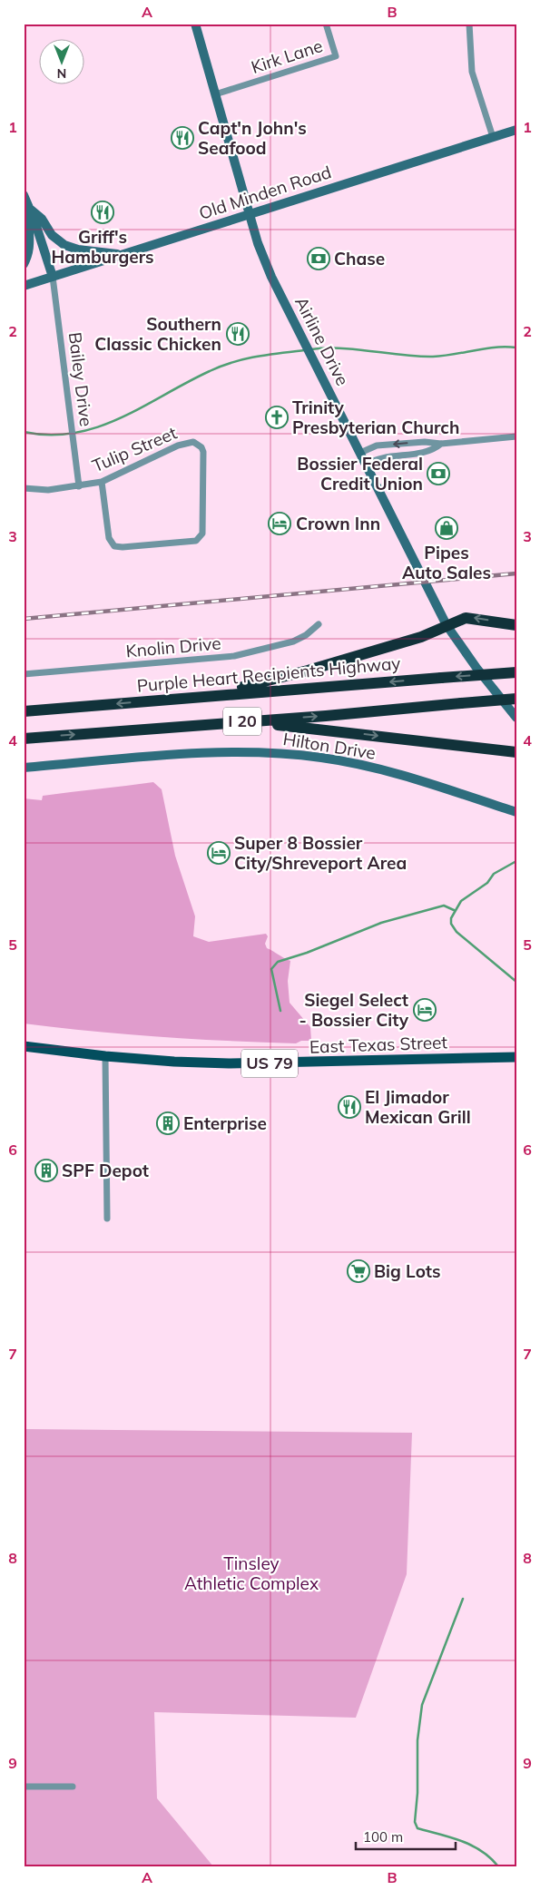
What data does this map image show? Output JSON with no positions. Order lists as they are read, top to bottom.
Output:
{
  "streets": {
    "highway": ["Purple Heart Recipients Highway", "I 20"],
    "main road": [
      "Old Minden Road",
      "Airline Drive",
      "Hilton Drive",
      "East Texas Street",
      "US 79"
    ],
    "street": [
      "Kirk Lane",
      "Bailey Drive",
      "Tulip Street",
      "Knolin Drive"
    ]
  },
  "crossings": [
    ["Kirk Lane", "Airline Drive"],
    ["Old Minden Road", "Airline Drive"],
    ["Old Minden Road", "Bailey Drive"],
    ["Bailey Drive", "Tulip Street"]
  ],
  "parks": ["Tinsley Athletic Complex"],
  "places": {
    "restaurant": [
      "Capt'n John's Seafood",
      "Griff's Hamburgers",
      "Southern Classic Chicken",
      "El Jimador Mexican Grill"
    ],
    "bank": ["Chase", "Bossier Federal Credit Union"],
    "church": ["Trinity Presbyterian Church"],
    "hotel": ["Crown Inn", "Super 8 Bossier City/Shreveport Area", "Siegel Select - Bossier City"],
    "shop": ["Pipes Auto Sales"],
    "building": ["Enterprise", "SPF Depot"],
    "supermarket": ["Big Lots"]
  },
  "scale_bar": "100 m",
  "north": "bottom",
  "grid": {
    "columns": ["A", "B"],
    "rows": [
      "1",
      "2",
      "3",
      "4",
      "5",
      "6",
      "7",
      "8",
      "9"
    ]
  }
}
